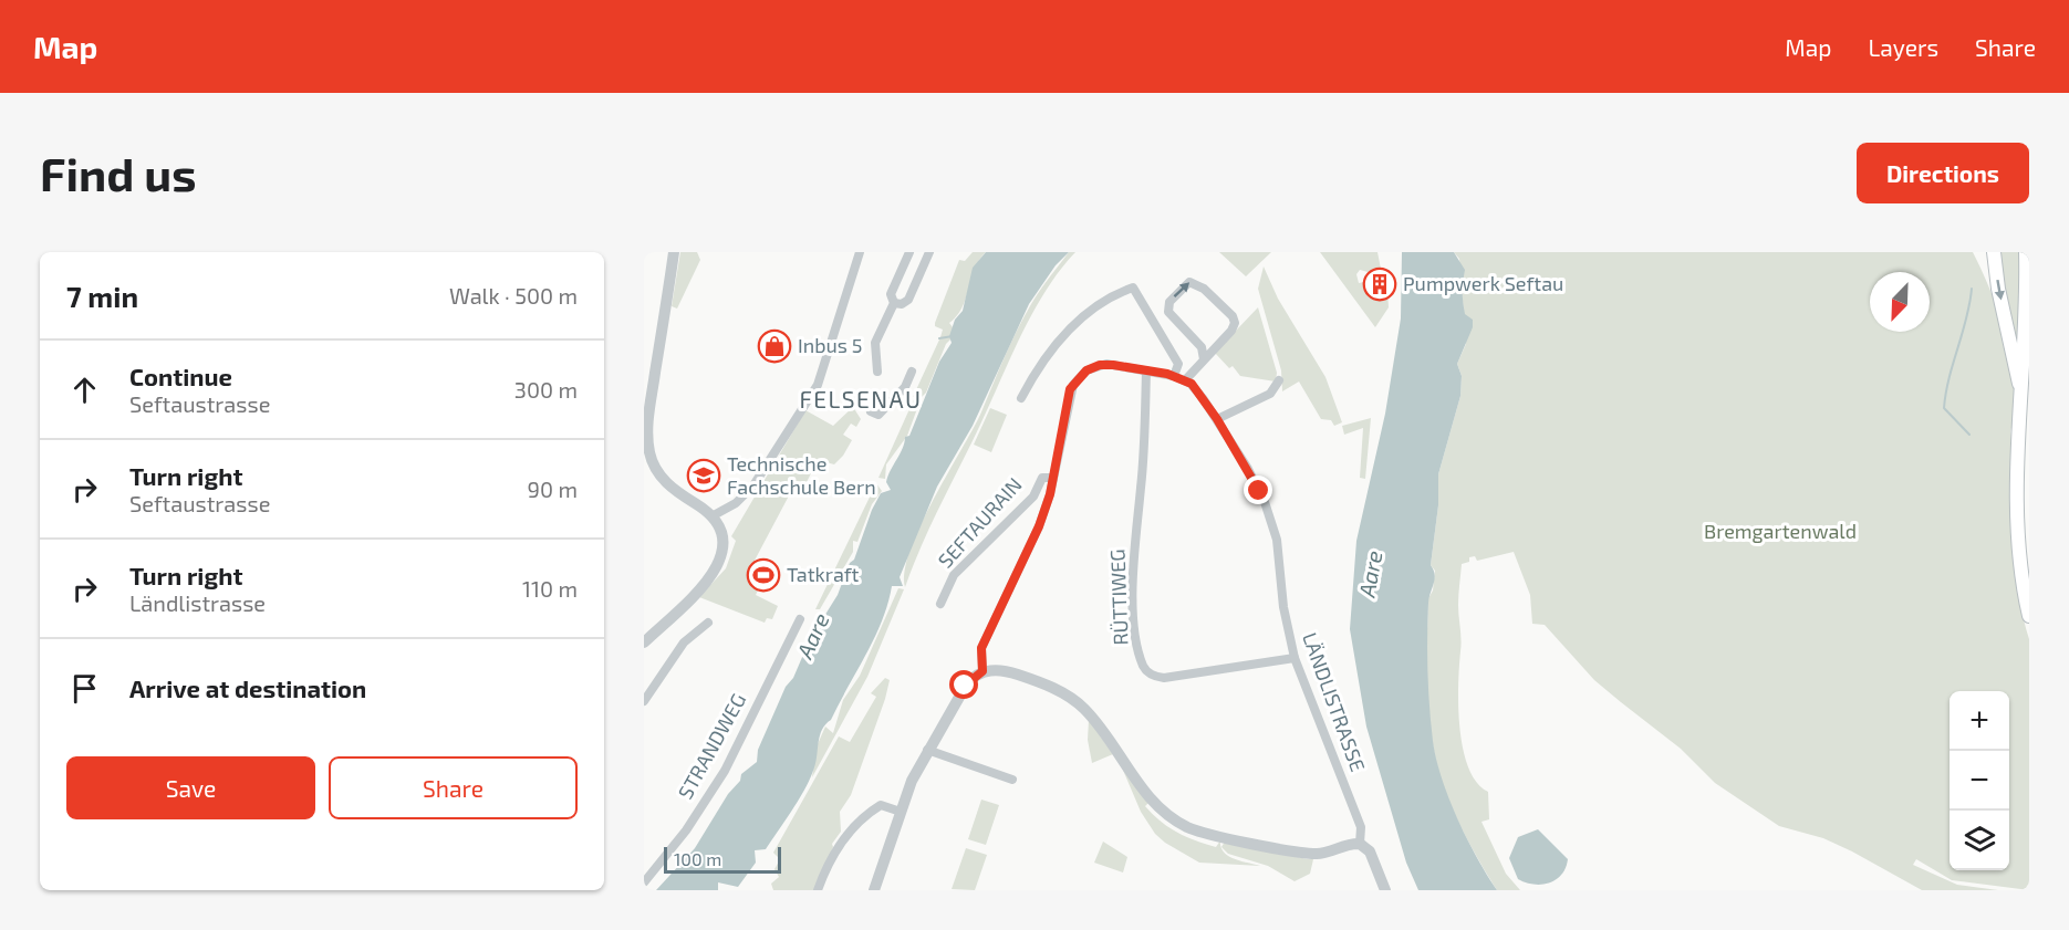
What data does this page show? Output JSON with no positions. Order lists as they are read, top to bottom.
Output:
{
  "streets": {
    "street": [
      "SEFTAURAIN",
      "RÜTTIWEG",
      "LÄNDLISTRASSE",
      "STRANDWEG"
    ]
  },
  "crossings": [
    ["SEFTAURAIN", "LÄNDLISTRASSE"],
    ["RÜTTIWEG", "LÄNDLISTRASSE"]
  ],
  "districts": ["FELSENAU"],
  "water": ["Aare"],
  "parks": ["Bremgartenwald"],
  "places": {
    "building": ["Pumpwerk Seftau"],
    "shop": ["Inbus 5"],
    "school or university": ["Technische Fachschule Bern"],
    "sports": ["Tatkraft"]
  },
  "scale_bar": "100 m",
  "north": "bottom left",
  "page": {
    "header": "Map",
    "nav": ["Map", "Layers", "Share"],
    "buttons": [
      "Directions",
      ["Save", "Share"]
    ],
    "title": "Find us",
    "heading": ["7 min", "Walk · 500 m"],
    "list": [
      ["Continue", "Seftaustrasse", "300 m"],
      ["Turn right", "Seftaustrasse", "90 m"],
      ["Turn right", "Ländlistrasse", "110 m"],
      "Arrive at destination"
    ],
    "map_buttons": ["+", "−"],
    "scale": "100 m"
  }
}
